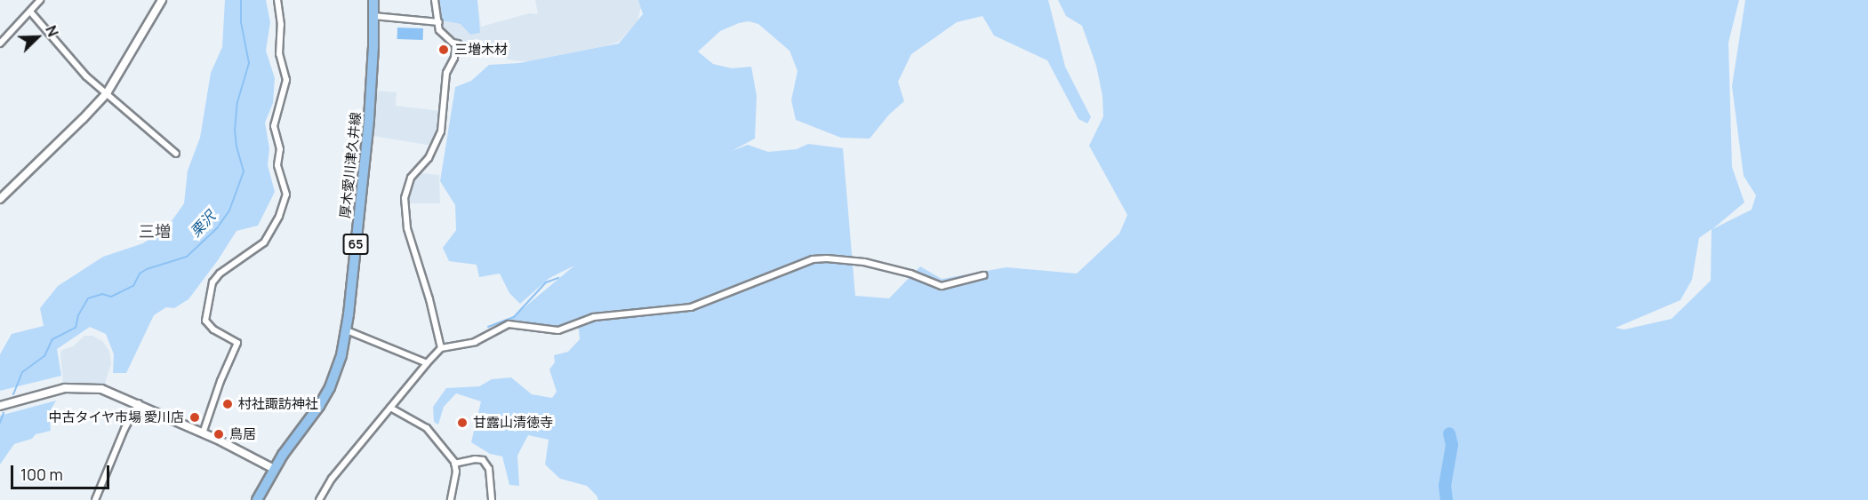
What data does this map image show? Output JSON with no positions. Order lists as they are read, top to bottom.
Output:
{
  "streets": {
    "main road": ["厚木愛川津久井線", "65"]
  },
  "districts": ["三増"],
  "water": ["栗沢"],
  "places": [
    "三増木材",
    "村社諏訪神社",
    "中古タイヤ市場 愛川店",
    "甘露山清徳寺",
    "鳥居"
  ],
  "scale_bar": "100 m",
  "north": "top right"
}
